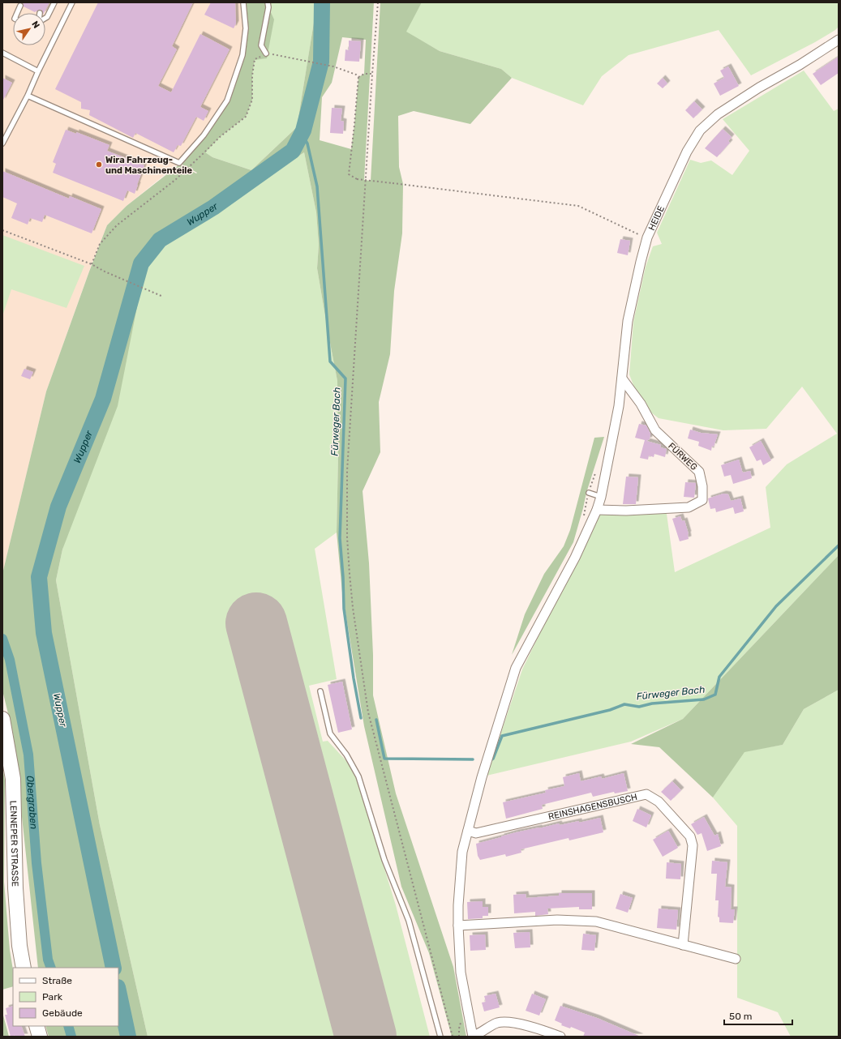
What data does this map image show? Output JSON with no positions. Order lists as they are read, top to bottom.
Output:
{
  "streets": {
    "main road": ["LENNEPER STRASSE"],
    "street": ["HEIDE", "FÜRWEG", "REINSHAGENSBUSCH"]
  },
  "water": ["Wupper", "Fürweger Bach", "Obergraben"],
  "places": ["Wira Fahrzeug- und Maschinenteile"],
  "legend": ["Straße", "Park", "Gebäude"],
  "scale_bar": "50 m",
  "north": "top right"
}
